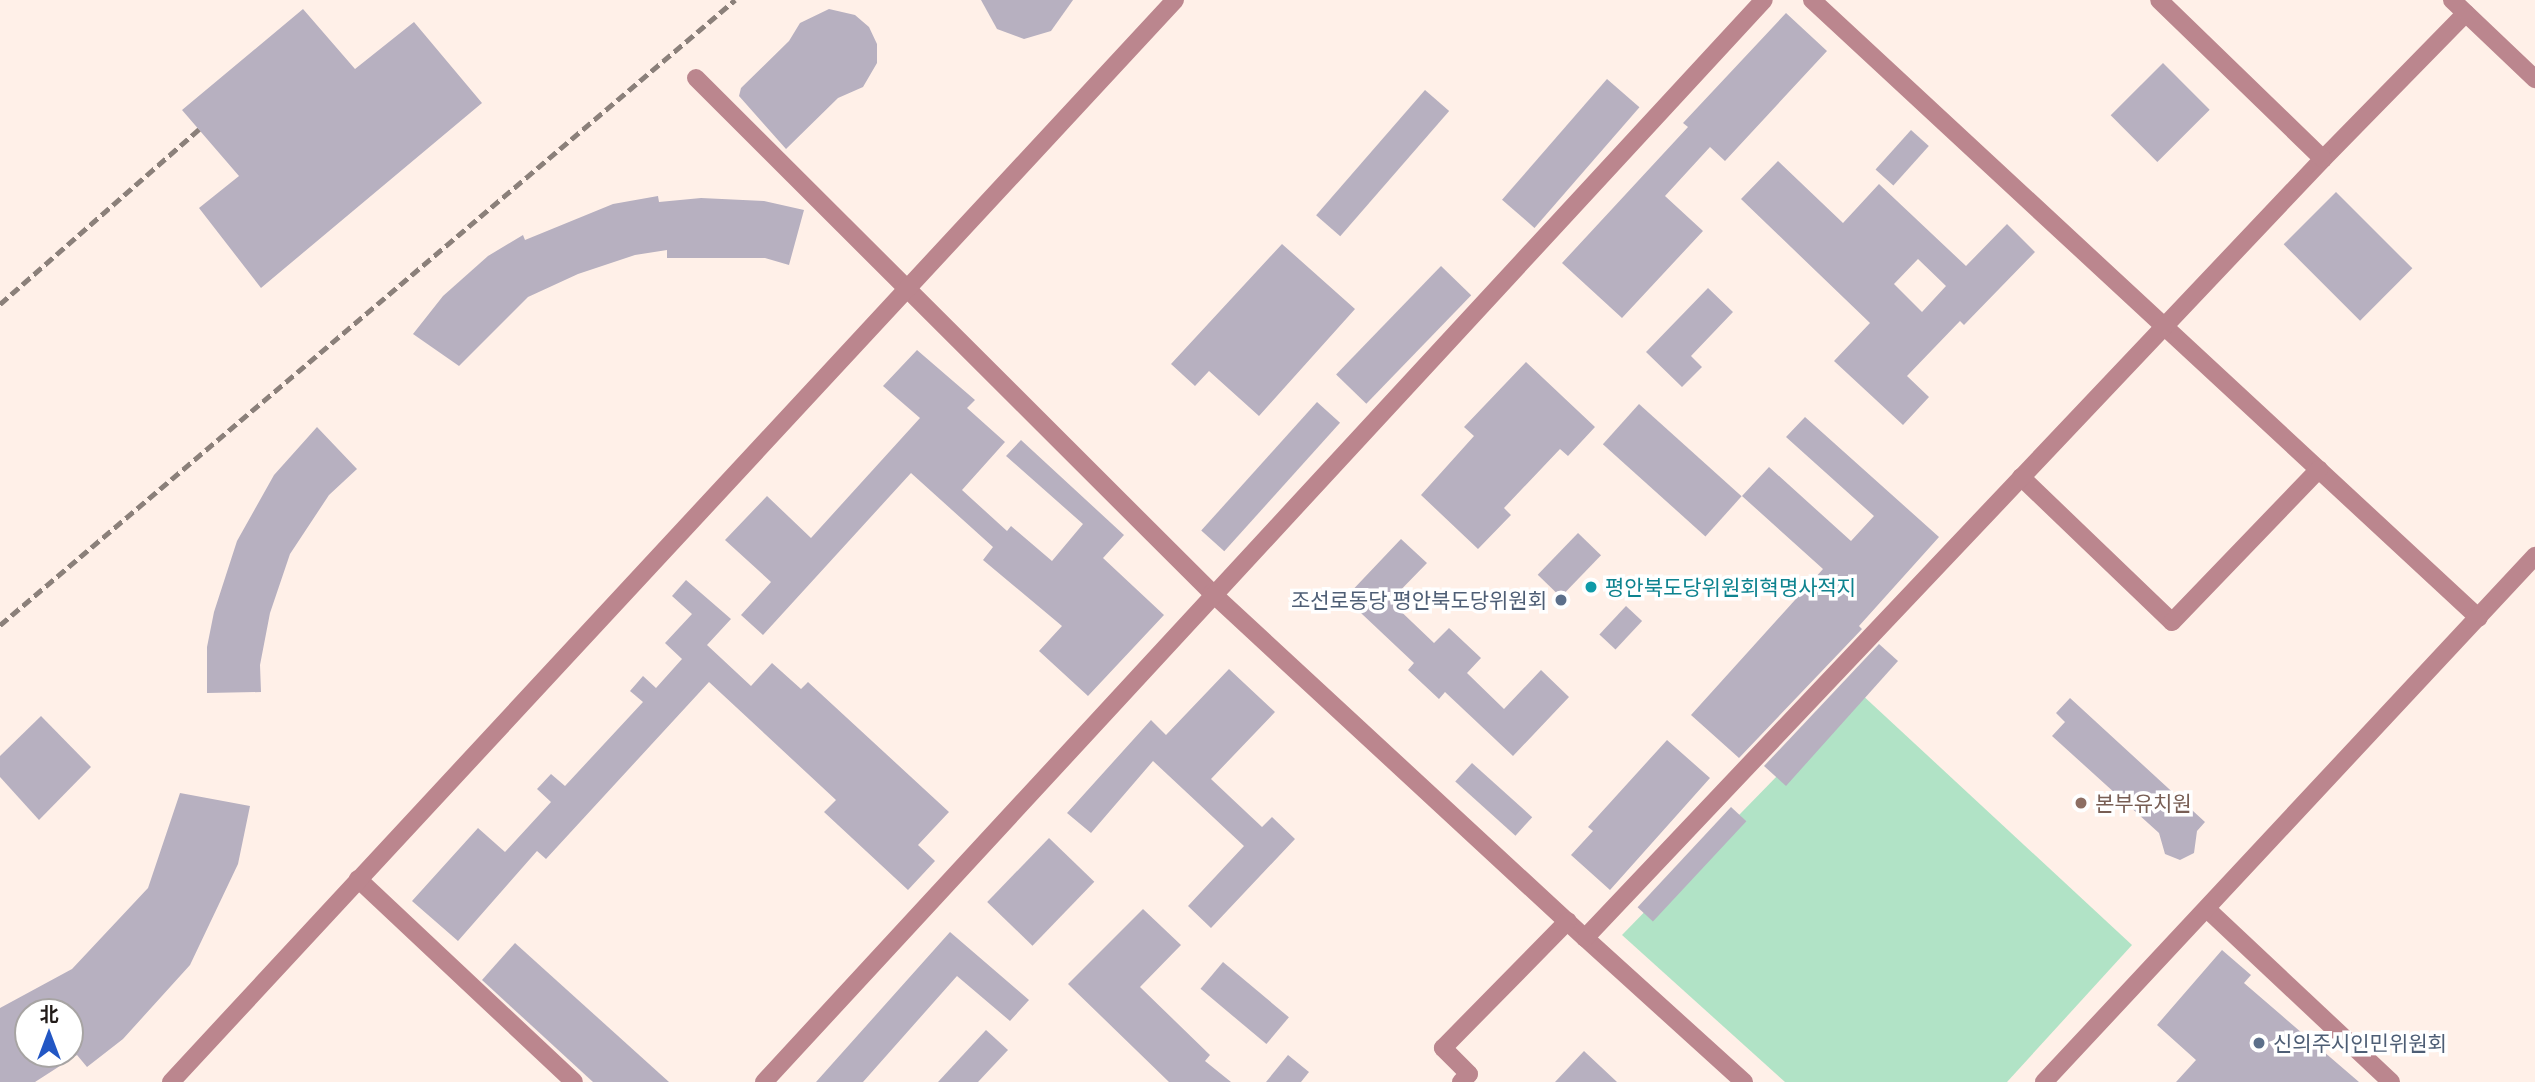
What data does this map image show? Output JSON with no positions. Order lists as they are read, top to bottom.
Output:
{
  "places": [
    "평안북도당위원회혁명사적지",
    "조선로동당 평안북도당위원회",
    "본부유치원",
    "신의주시인민위원회"
  ],
  "north": "top"
}
